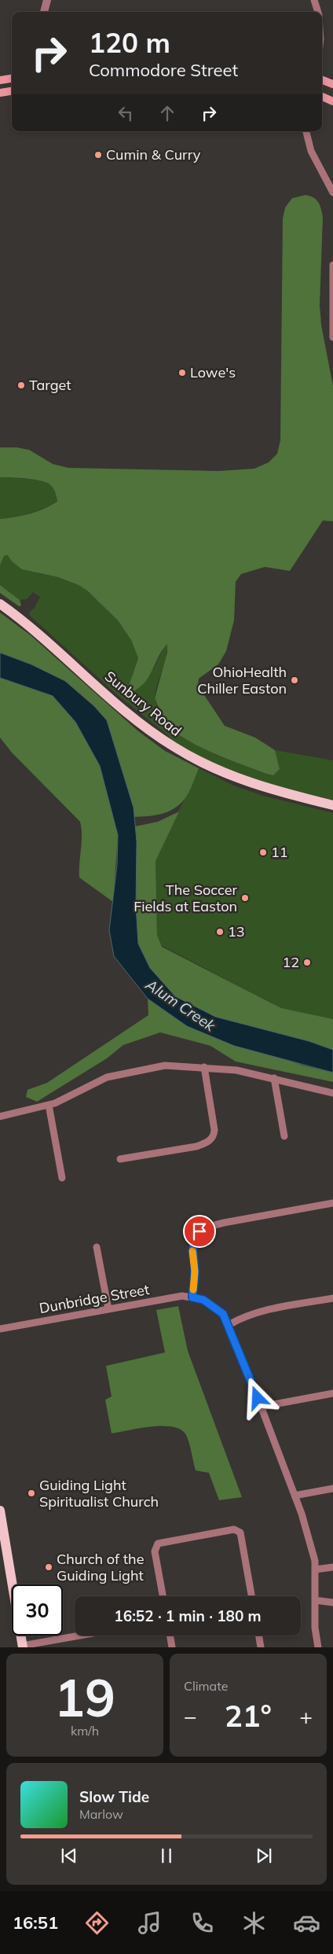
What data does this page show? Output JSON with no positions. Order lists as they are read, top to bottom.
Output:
{
  "streets": {
    "main road": ["Sunbury Road"],
    "street": ["Dunbridge Street"]
  },
  "water": ["Alum Creek"],
  "places": [
    "Cumin & Curry",
    "Lowe's",
    "Target",
    "OhioHealth Chiller Easton",
    "11",
    "The Soccer Fields at Easton",
    "13",
    "12",
    "Guiding Light Spiritualist Church",
    "Church of the Guiding Light"
  ],
  "page": {
    "turn": ["120 m", "Commodore Street"],
    "limit": "30",
    "trip": "16:52 · 1 min · 180 m",
    "tile": [
      ["19", "km/h"],
      "Climate"
    ],
    "heat": ["−", "21°", "+"],
    "song": ["Slow Tide", "Marlow"],
    "tabs": "16:51"
  }
}
